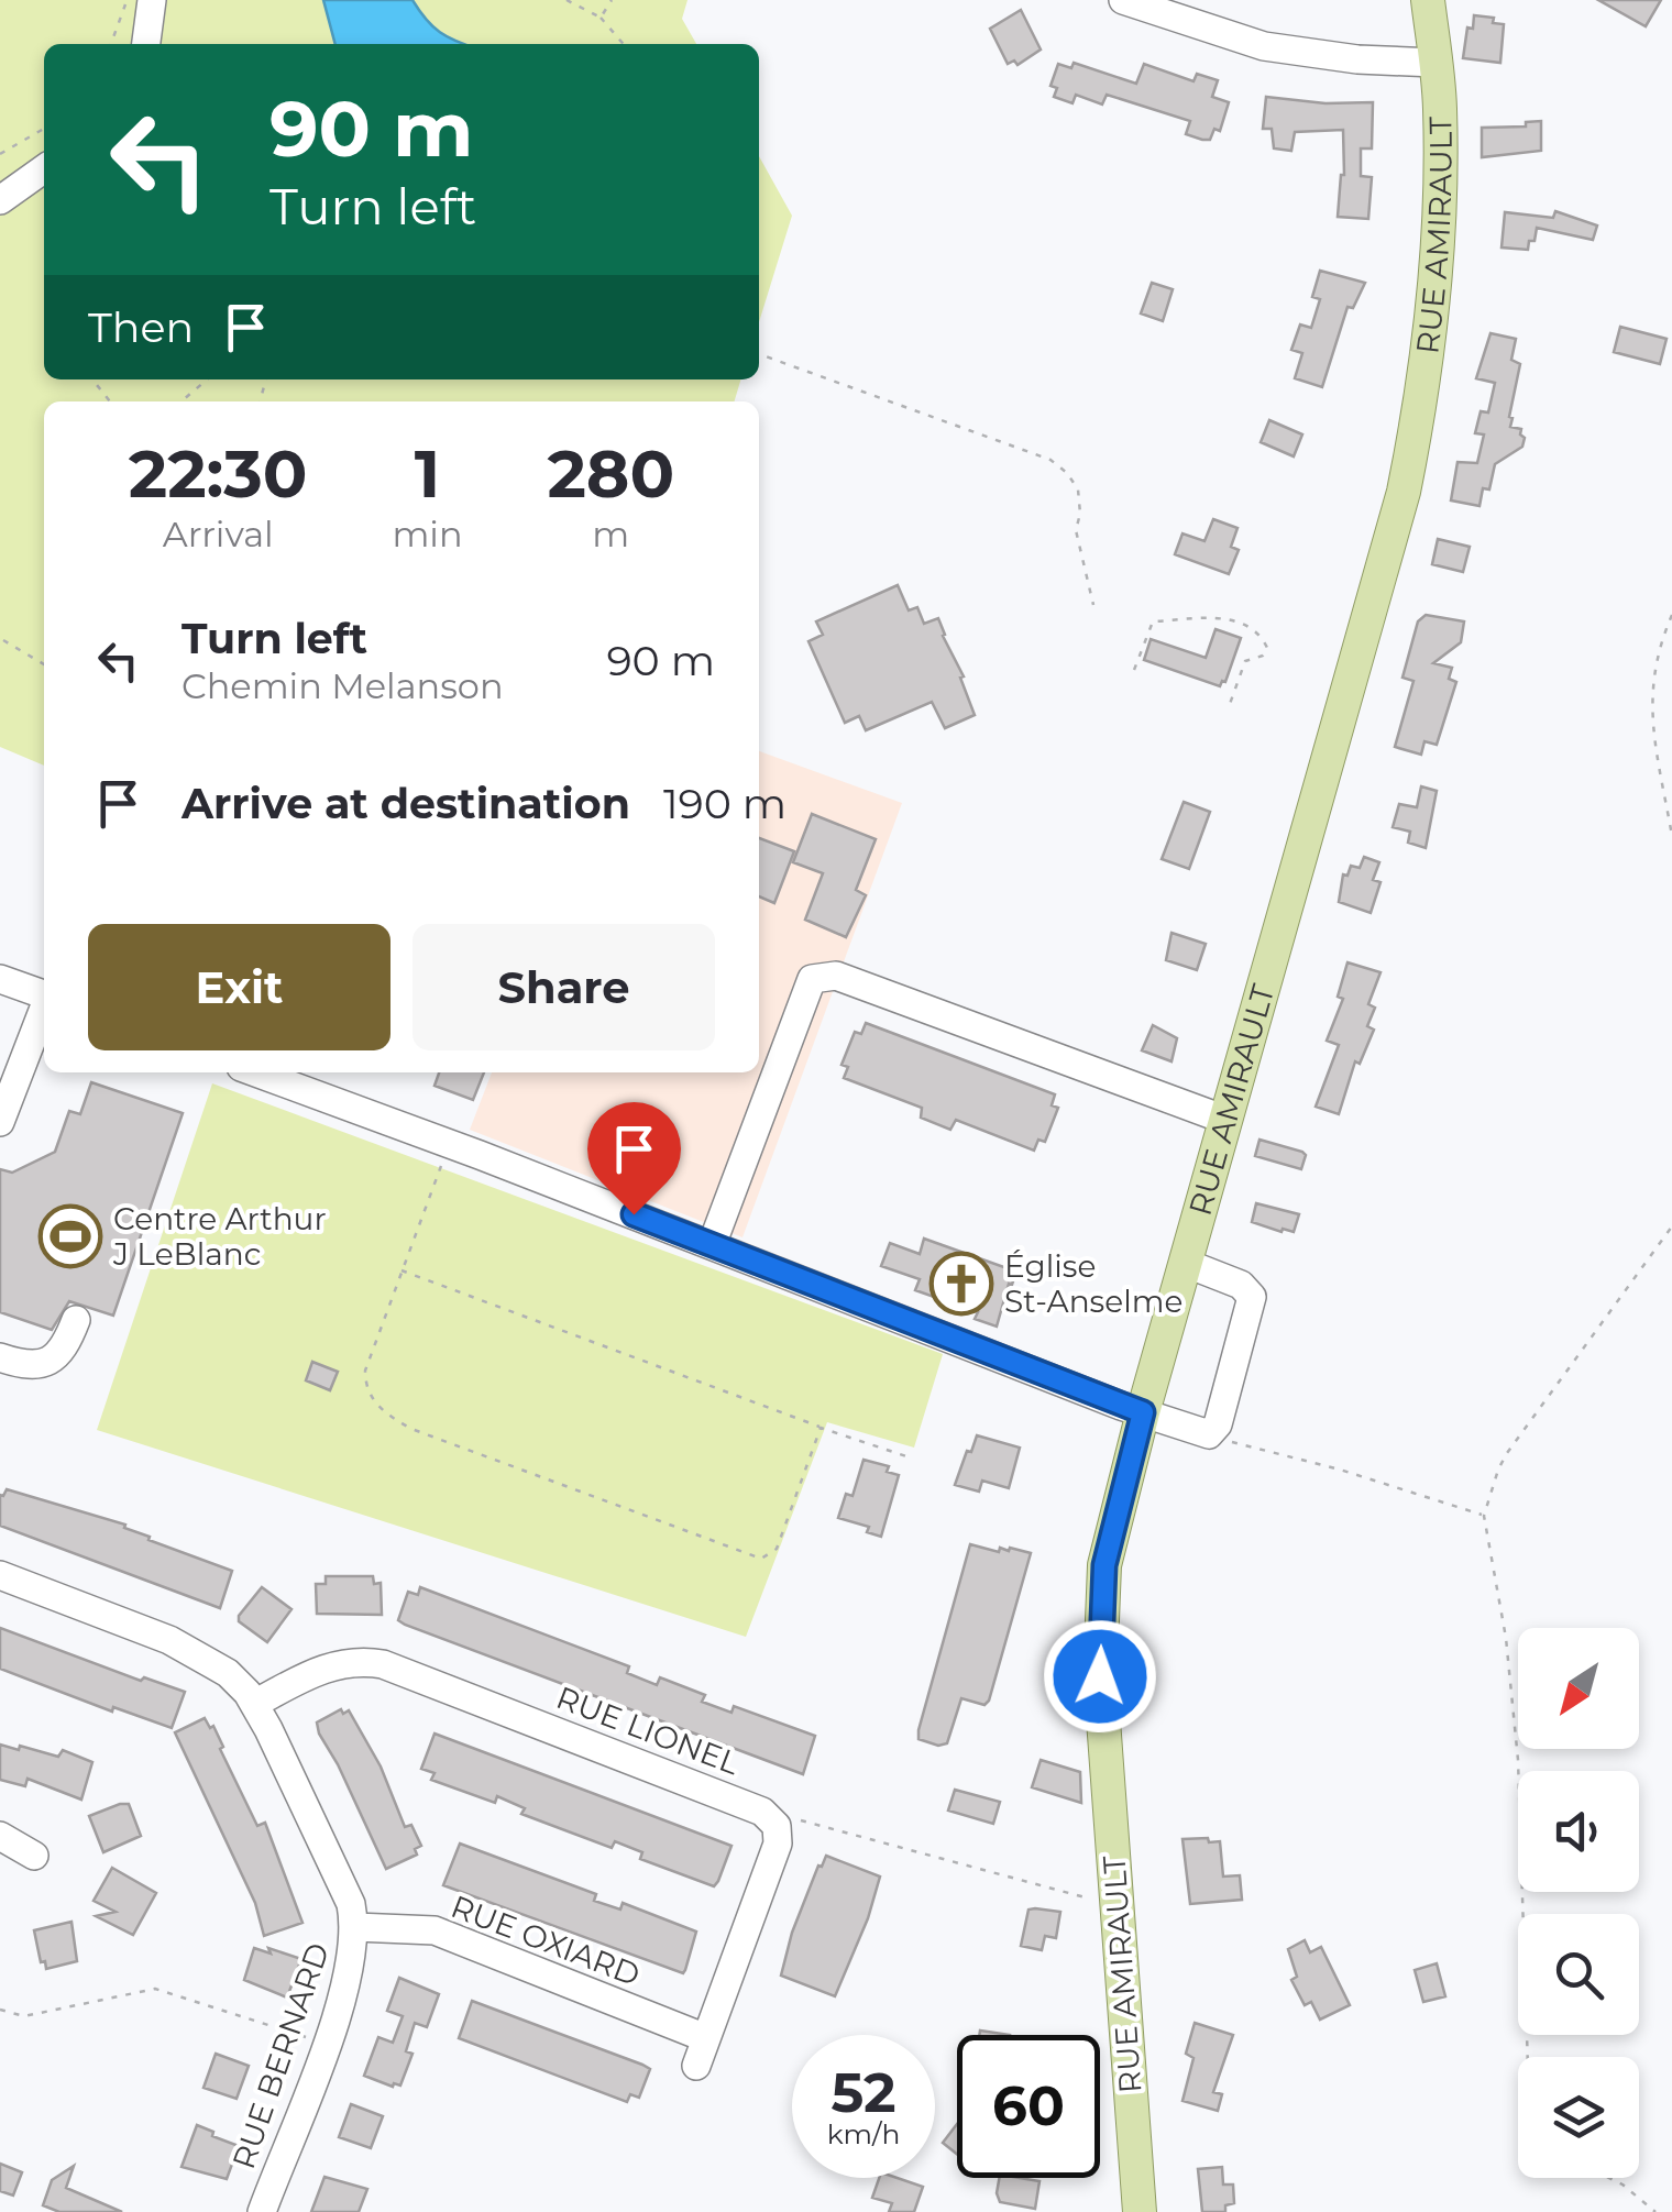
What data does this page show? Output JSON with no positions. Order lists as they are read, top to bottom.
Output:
{
  "streets": {
    "main road": ["RUE AMIRAULT"],
    "street": ["RUE LIONEL", "RUE OXIARD", "RUE BERNARD"]
  },
  "crossings": [
    ["RUE LIONEL", "RUE OXIARD"],
    ["RUE LIONEL", "RUE BERNARD"],
    ["RUE OXIARD", "RUE BERNARD"]
  ],
  "places": {
    "sports": ["Centre Arthur J LeBlanc"],
    "church": ["Église St-Anselme"]
  },
  "north": "bottom left",
  "page": {
    "turn": ["90 m", "Turn left"],
    "then": "Then",
    "eta": [
      "22:30",
      "Arrival",
      "1",
      "min",
      "280",
      "m"
    ],
    "list": [
      {
        "name": "Turn left",
        "note": "Chemin Melanson",
        "value": "90 m"
      },
      {
        "name": "Arrive at destination",
        "value": "190 m"
      }
    ],
    "buttons": ["Exit", "Share"],
    "speed": "52 km/h",
    "limit": "60"
  }
}
